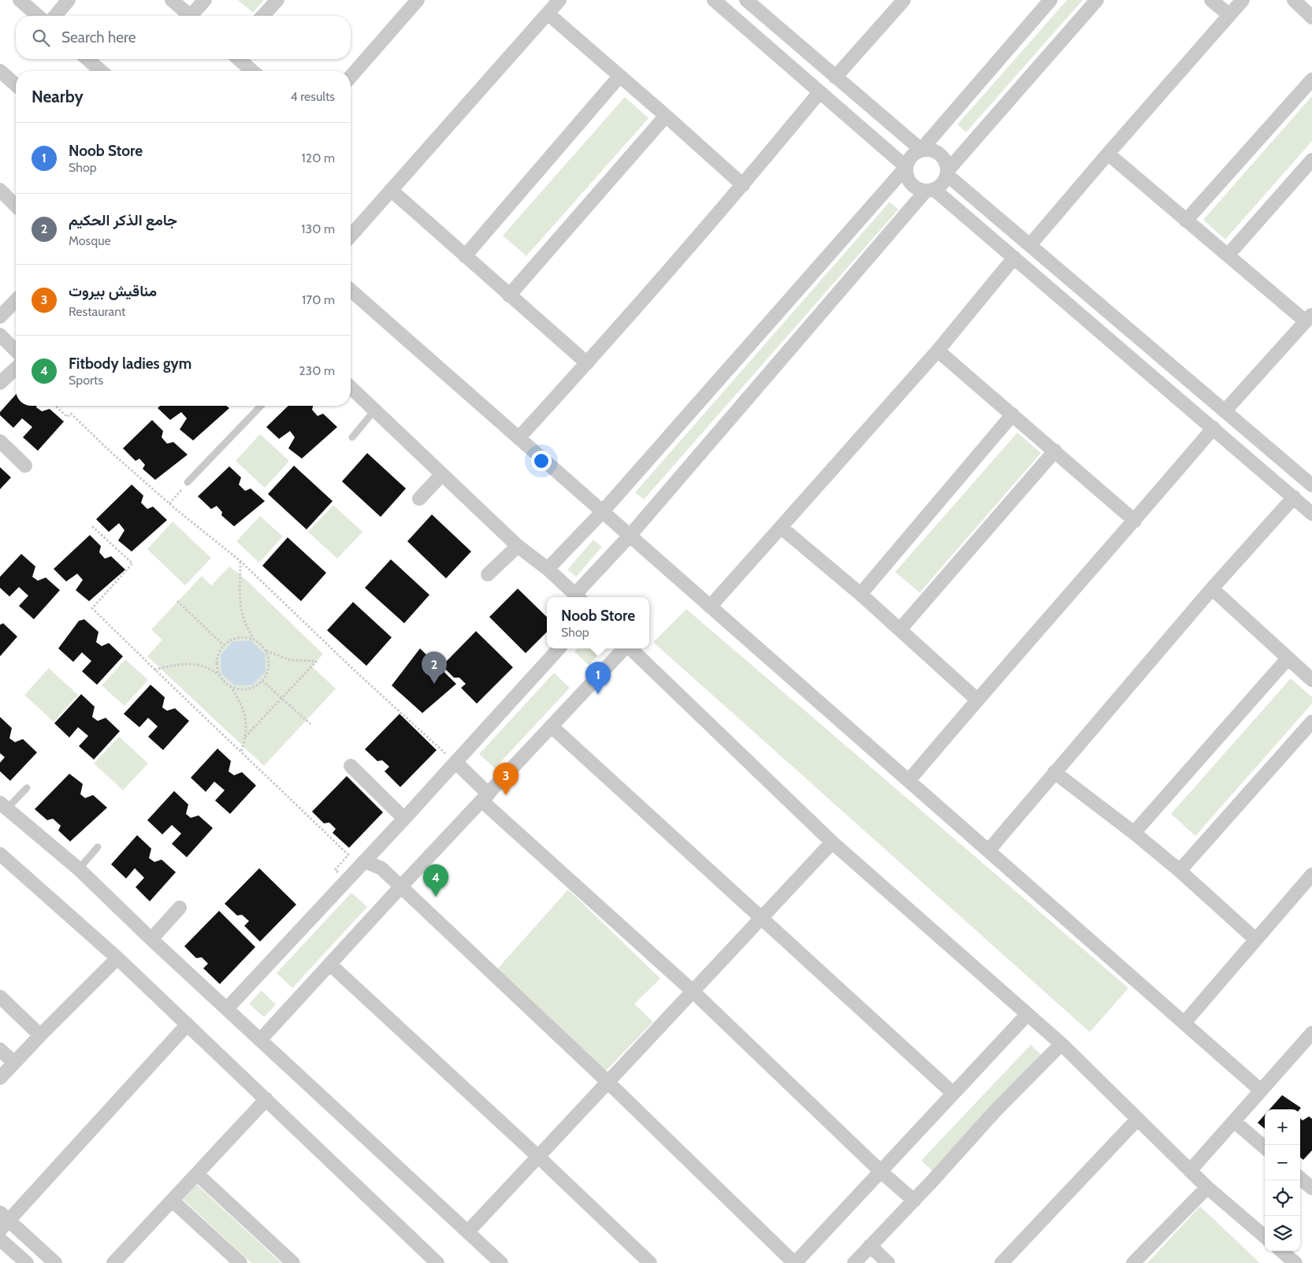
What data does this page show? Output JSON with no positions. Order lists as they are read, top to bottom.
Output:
{
  "page": {
    "search": "Search here",
    "heading": ["Nearby", "4 results"],
    "list": [
      {
        "mark": "1",
        "name": "Noob Store",
        "note": "Shop",
        "value": "120 m"
      },
      {
        "mark": "2",
        "name": "جامع الذكر الحكيم",
        "note": "Mosque",
        "value": "130 m"
      },
      {
        "mark": "3",
        "name": "مناقيش بيروت",
        "note": "Restaurant",
        "value": "170 m"
      },
      {
        "mark": "4",
        "name": "Fitbody ladies gym",
        "note": "Sports",
        "value": "230 m"
      }
    ],
    "popup": ["Noob Store", "Shop"],
    "pins": [
      "2",
      "1",
      "3",
      "4"
    ],
    "map_buttons": ["+", "−"]
  }
}
